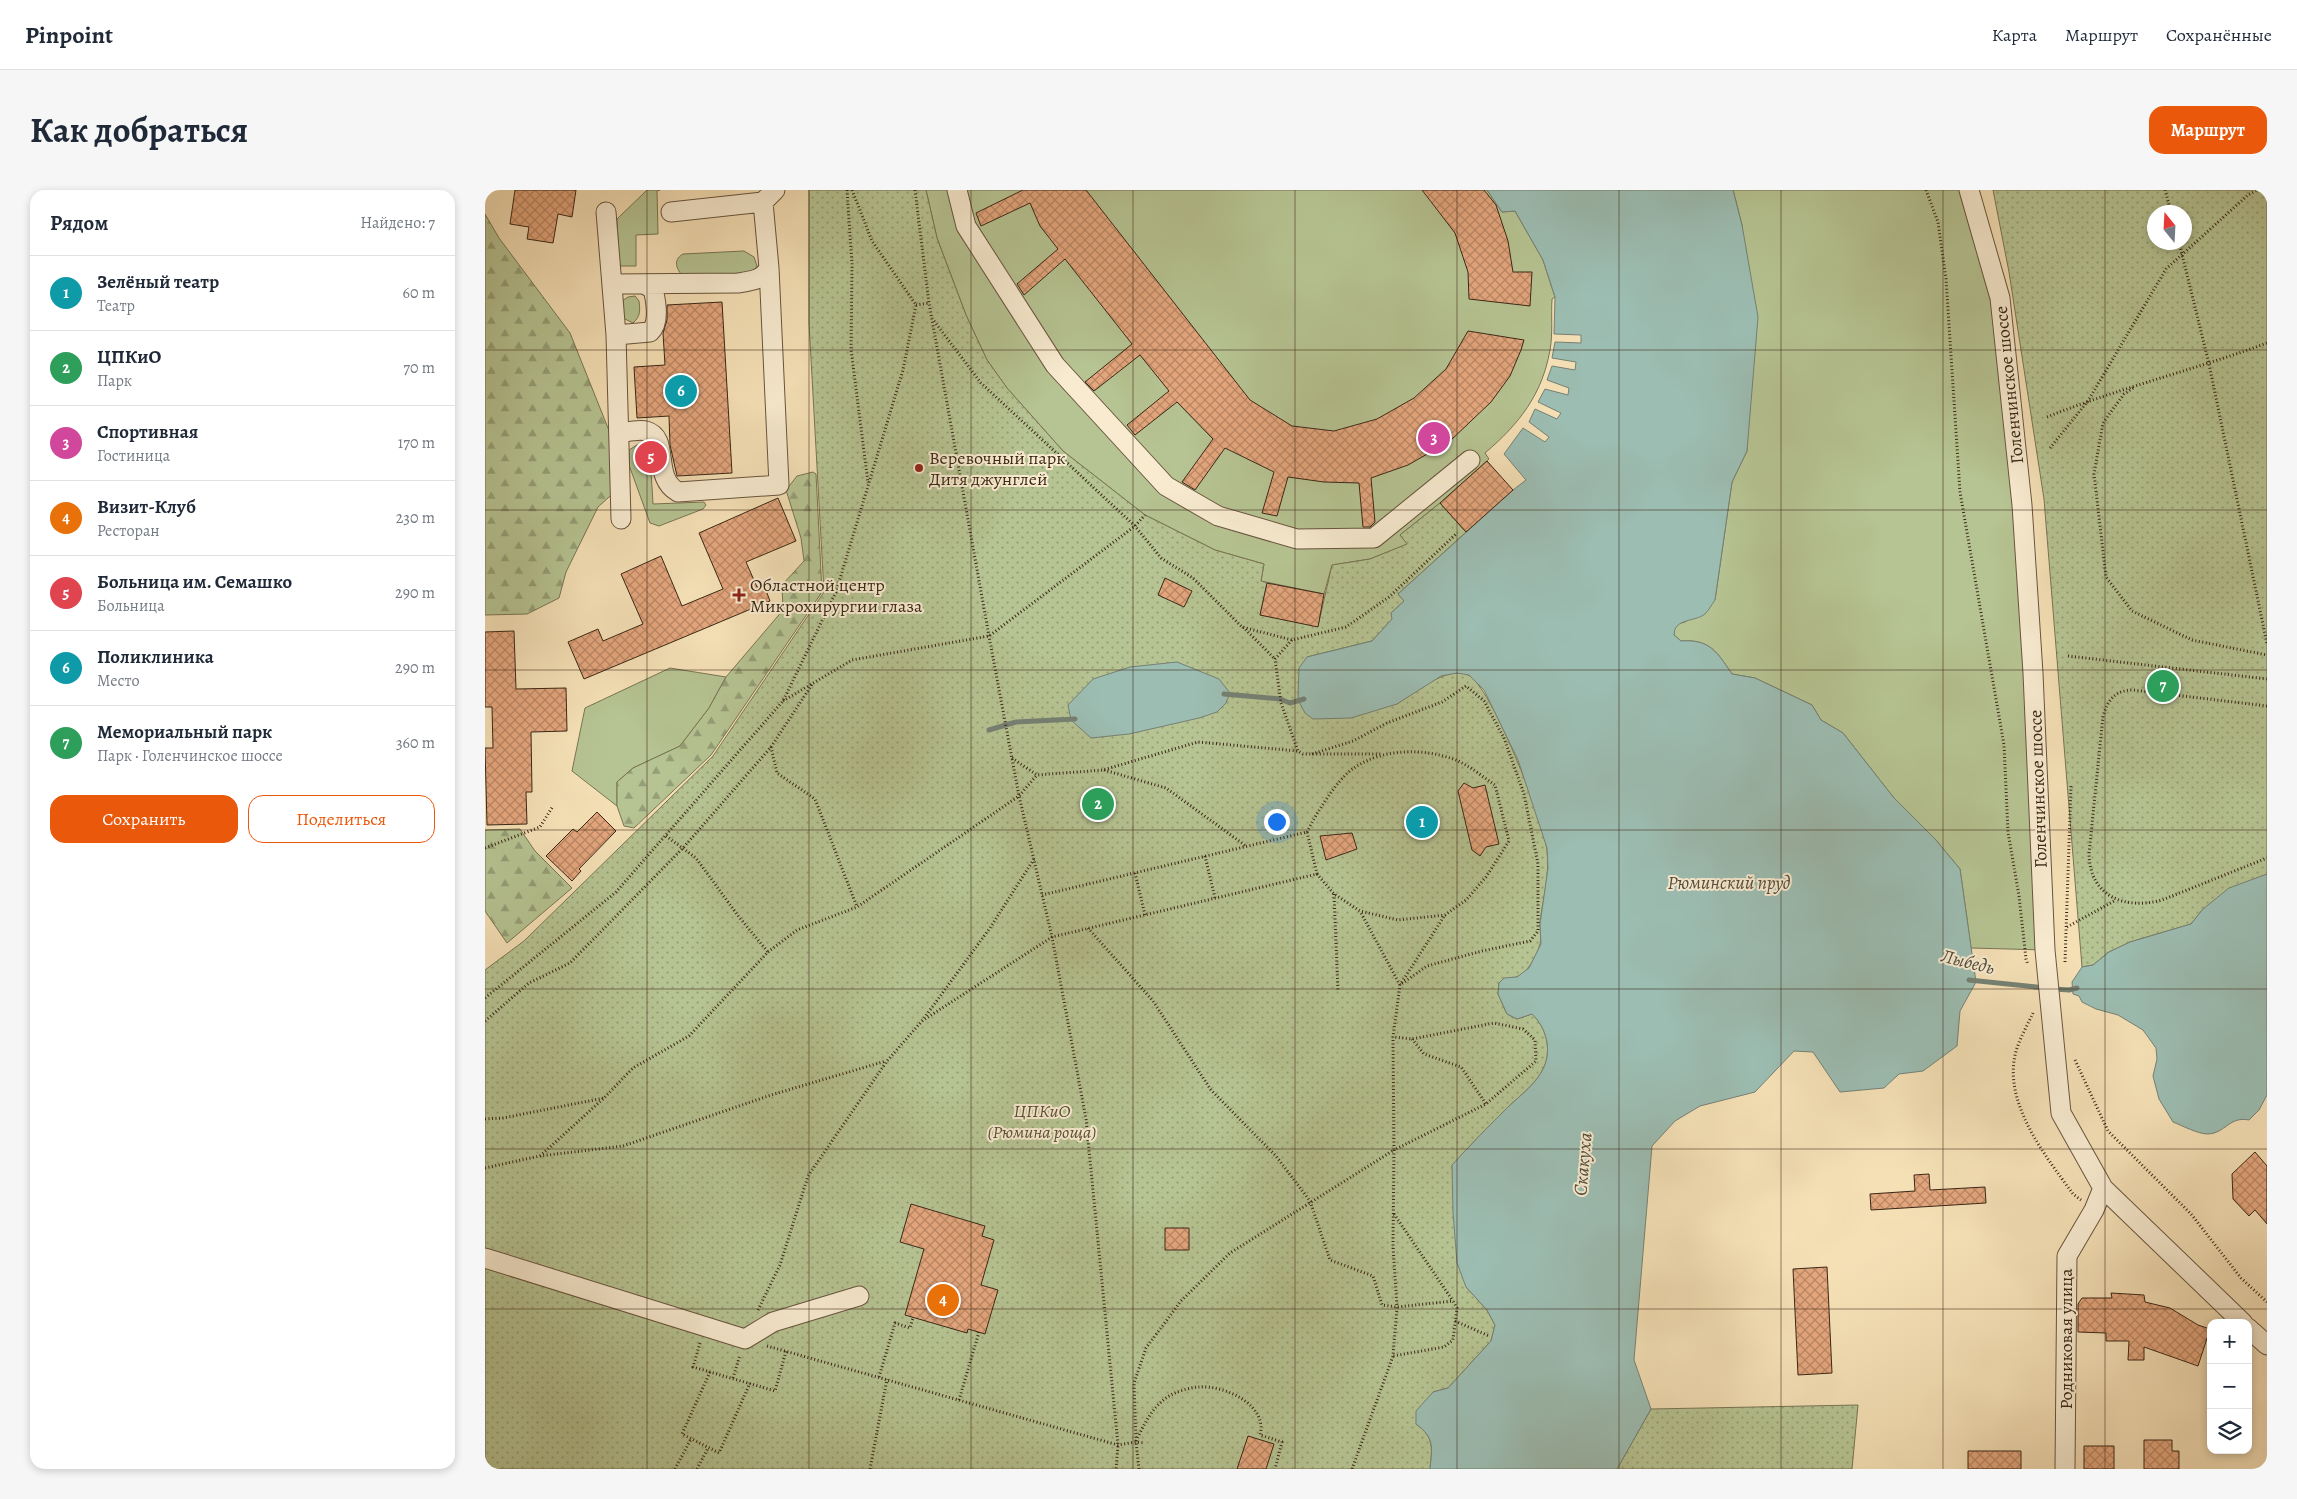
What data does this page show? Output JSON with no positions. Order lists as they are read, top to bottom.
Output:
{
  "streets": {
    "street": ["Голенчинское шоссе", "Родниковая улица"]
  },
  "crossings": [
    ["Голенчинское шоссе", "Родниковая улица"]
  ],
  "water": ["Рюминский пруд", "Лыбедь", "Скакуха"],
  "parks": ["ЦПКиО (Рюмина роща)"],
  "places": {
    "other": ["Веревочный парк Дитя джунглей"],
    "health": ["Областной центр Микрохирургии глаза"]
  },
  "north": "top",
  "page": {
    "header": "Pinpoint",
    "nav": ["Карта", "Маршрут", "Сохранённые"],
    "title": "Как добраться",
    "buttons": [
      "Маршрут",
      ["Сохранить", "Поделиться"]
    ],
    "heading": ["Рядом", "Найдено: 7"],
    "list": [
      {
        "mark": "1",
        "name": "Зелёный театр",
        "note": "Театр",
        "value": "60 m"
      },
      {
        "mark": "2",
        "name": "ЦПКиО",
        "note": "Парк",
        "value": "70 m"
      },
      {
        "mark": "3",
        "name": "Спортивная",
        "note": "Гостиница",
        "value": "170 m"
      },
      {
        "mark": "4",
        "name": "Визит-Клуб",
        "note": "Ресторан",
        "value": "230 m"
      },
      {
        "mark": "5",
        "name": "Больница им. Семашко",
        "note": "Больница",
        "value": "290 m"
      },
      {
        "mark": "6",
        "name": "Поликлиника",
        "note": "Место",
        "value": "290 m"
      },
      {
        "mark": "7",
        "name": "Мемориальный парк",
        "note": "Парк · Голенчинское шоссе",
        "value": "360 m"
      }
    ],
    "pins": [
      "6",
      "3",
      "5",
      "7",
      "2",
      "1",
      "4"
    ],
    "map_buttons": ["+", "−"]
  }
}
